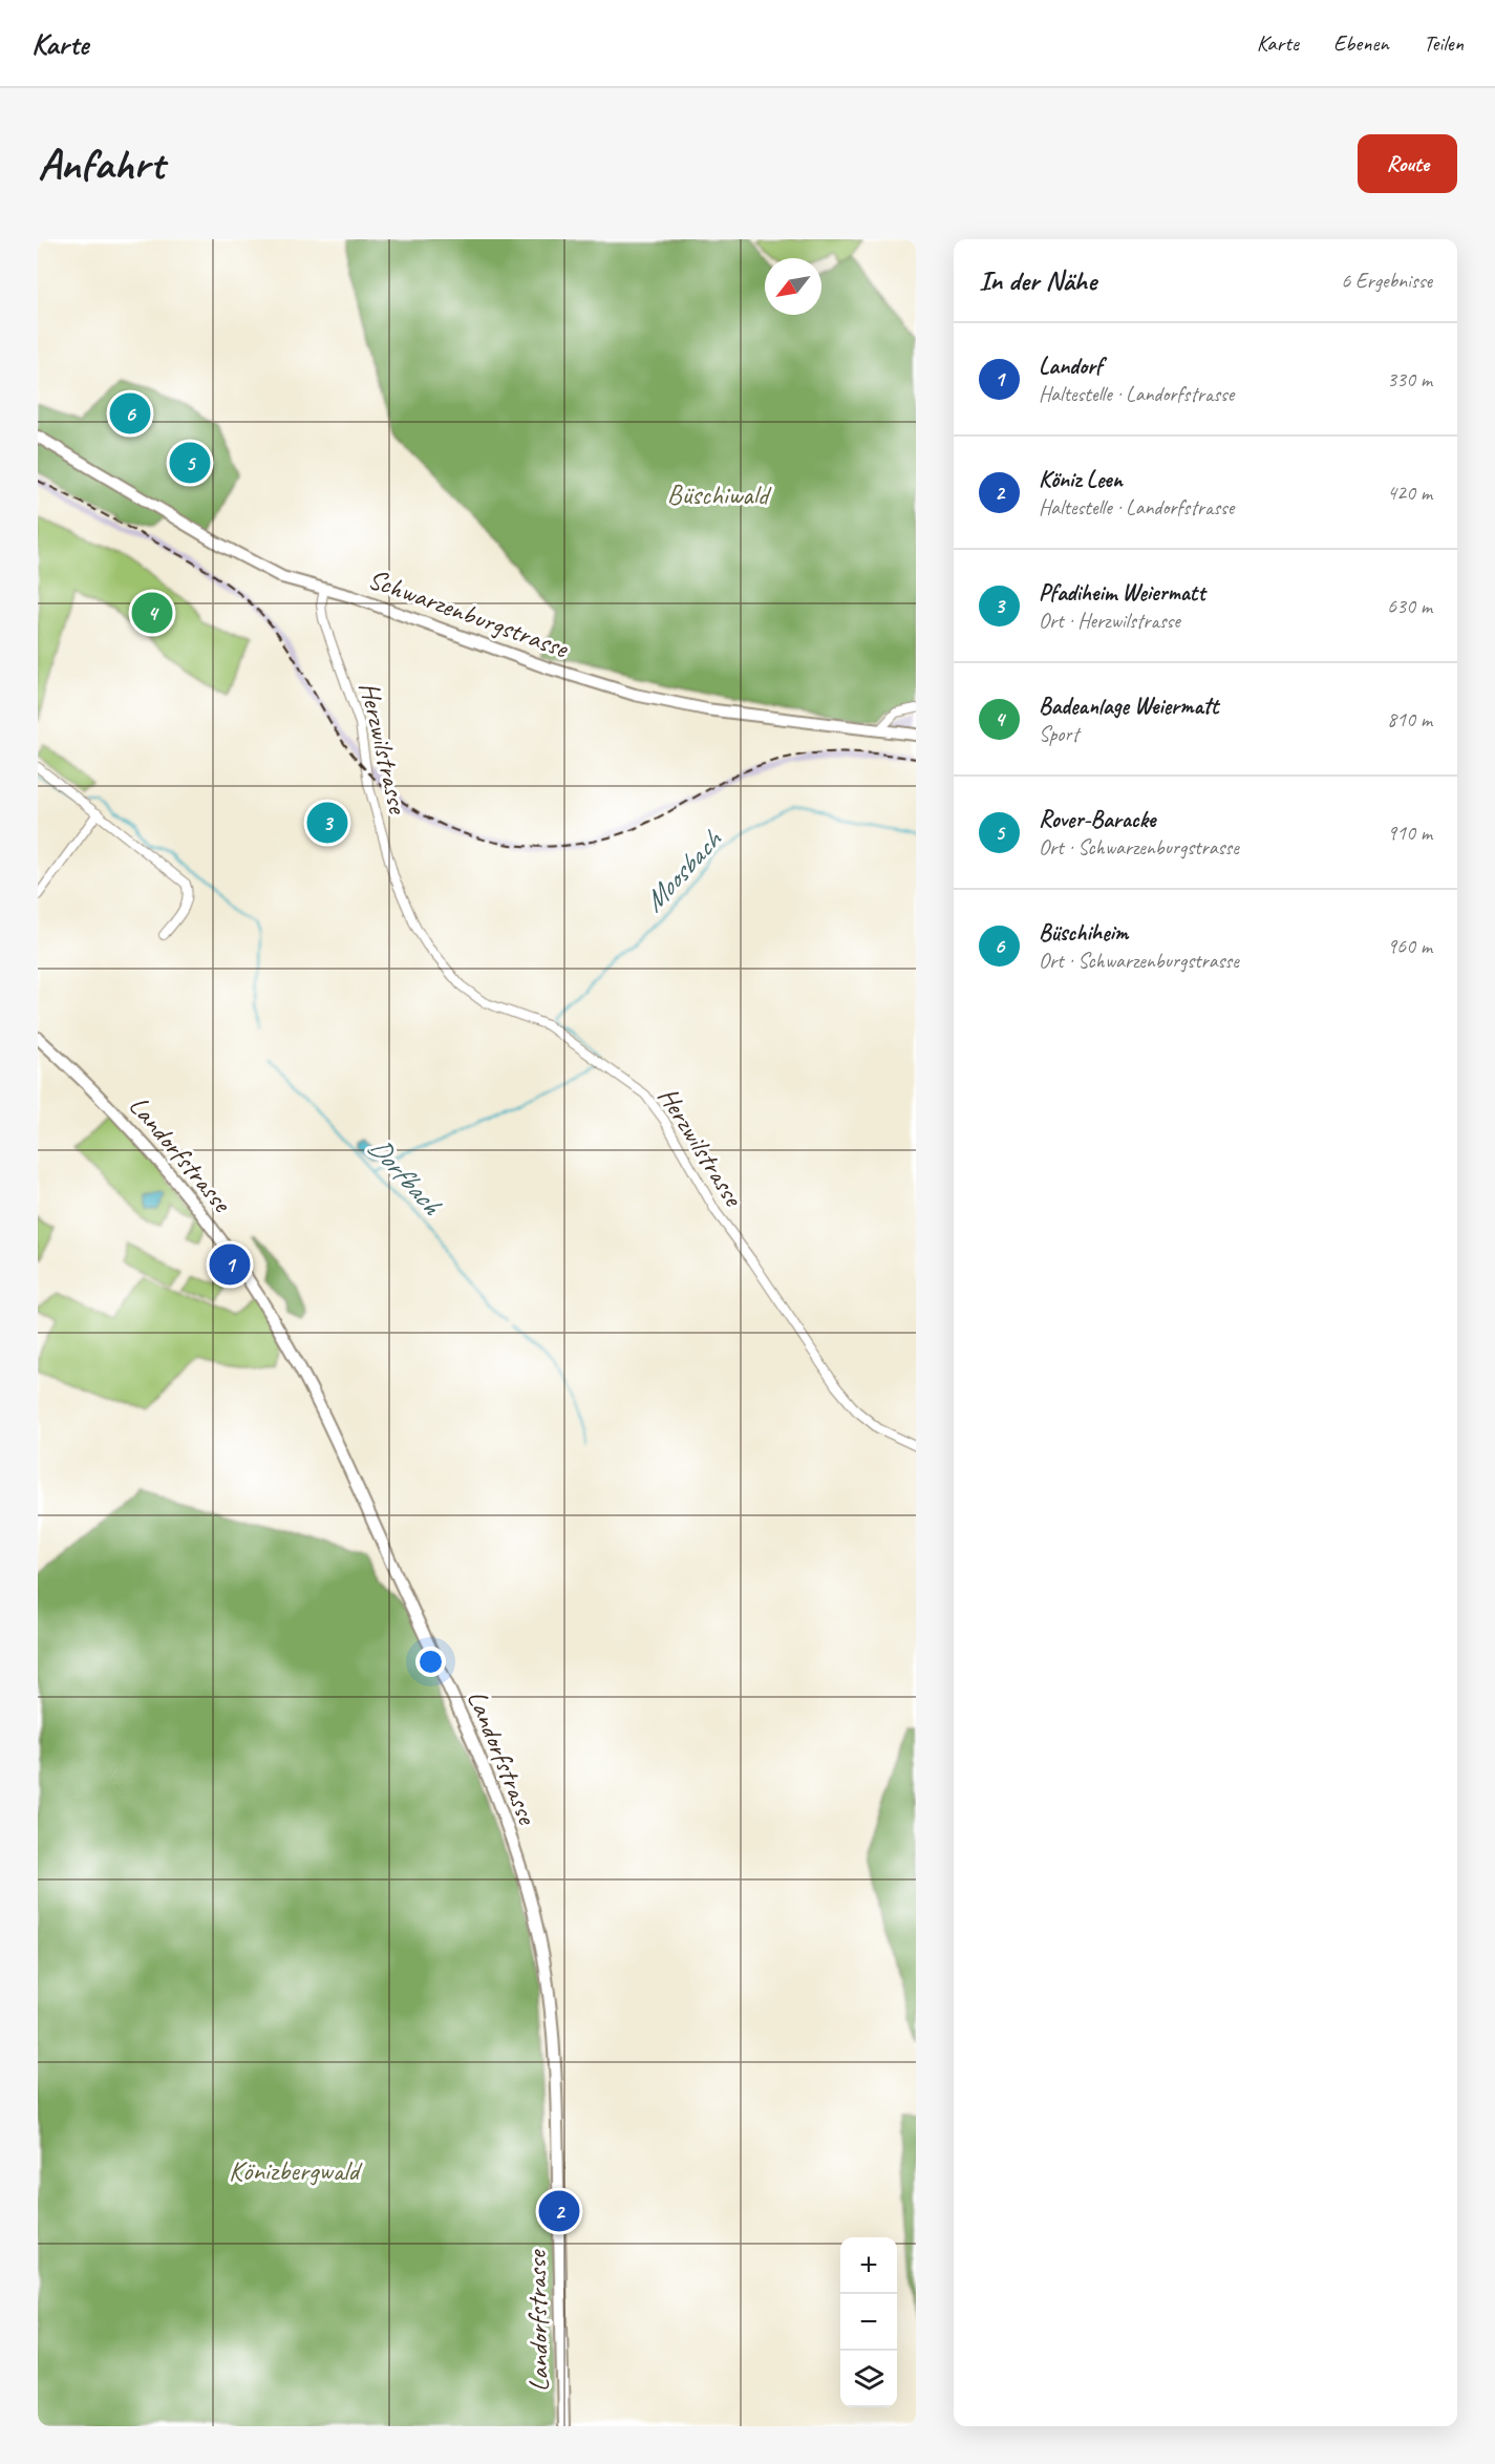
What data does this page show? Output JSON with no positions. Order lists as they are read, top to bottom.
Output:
{
  "streets": {
    "street": ["Schwarzenburgstrasse", "Herzwilstrasse", "Landorfstrasse"]
  },
  "crossings": [
    ["Schwarzenburgstrasse", "Herzwilstrasse"]
  ],
  "water": ["Moosbach", "Dorfbach"],
  "parks": ["Büschiwald", "Könizbergwald"],
  "north": "bottom left",
  "page": {
    "header": "Karte",
    "nav": ["Karte", "Ebenen", "Teilen"],
    "buttons": "Route",
    "title": "Anfahrt",
    "heading": ["In der Nähe", "6 Ergebnisse"],
    "list": [
      {
        "mark": "1",
        "name": "Landorf",
        "note": "Haltestelle · Landorfstrasse",
        "value": "330 m"
      },
      {
        "mark": "2",
        "name": "Köniz Leen",
        "note": "Haltestelle · Landorfstrasse",
        "value": "420 m"
      },
      {
        "mark": "3",
        "name": "Pfadiheim Weiermatt",
        "note": "Ort · Herzwilstrasse",
        "value": "630 m"
      },
      {
        "mark": "4",
        "name": "Badeanlage Weiermatt",
        "note": "Sport",
        "value": "810 m"
      },
      {
        "mark": "5",
        "name": "Rover-Baracke",
        "note": "Ort · Schwarzenburgstrasse",
        "value": "910 m"
      },
      {
        "mark": "6",
        "name": "Büschiheim",
        "note": "Ort · Schwarzenburgstrasse",
        "value": "960 m"
      }
    ],
    "pins": [
      "6",
      "5",
      "4",
      "3",
      "1",
      "2"
    ],
    "map_buttons": ["+", "−"]
  }
}
